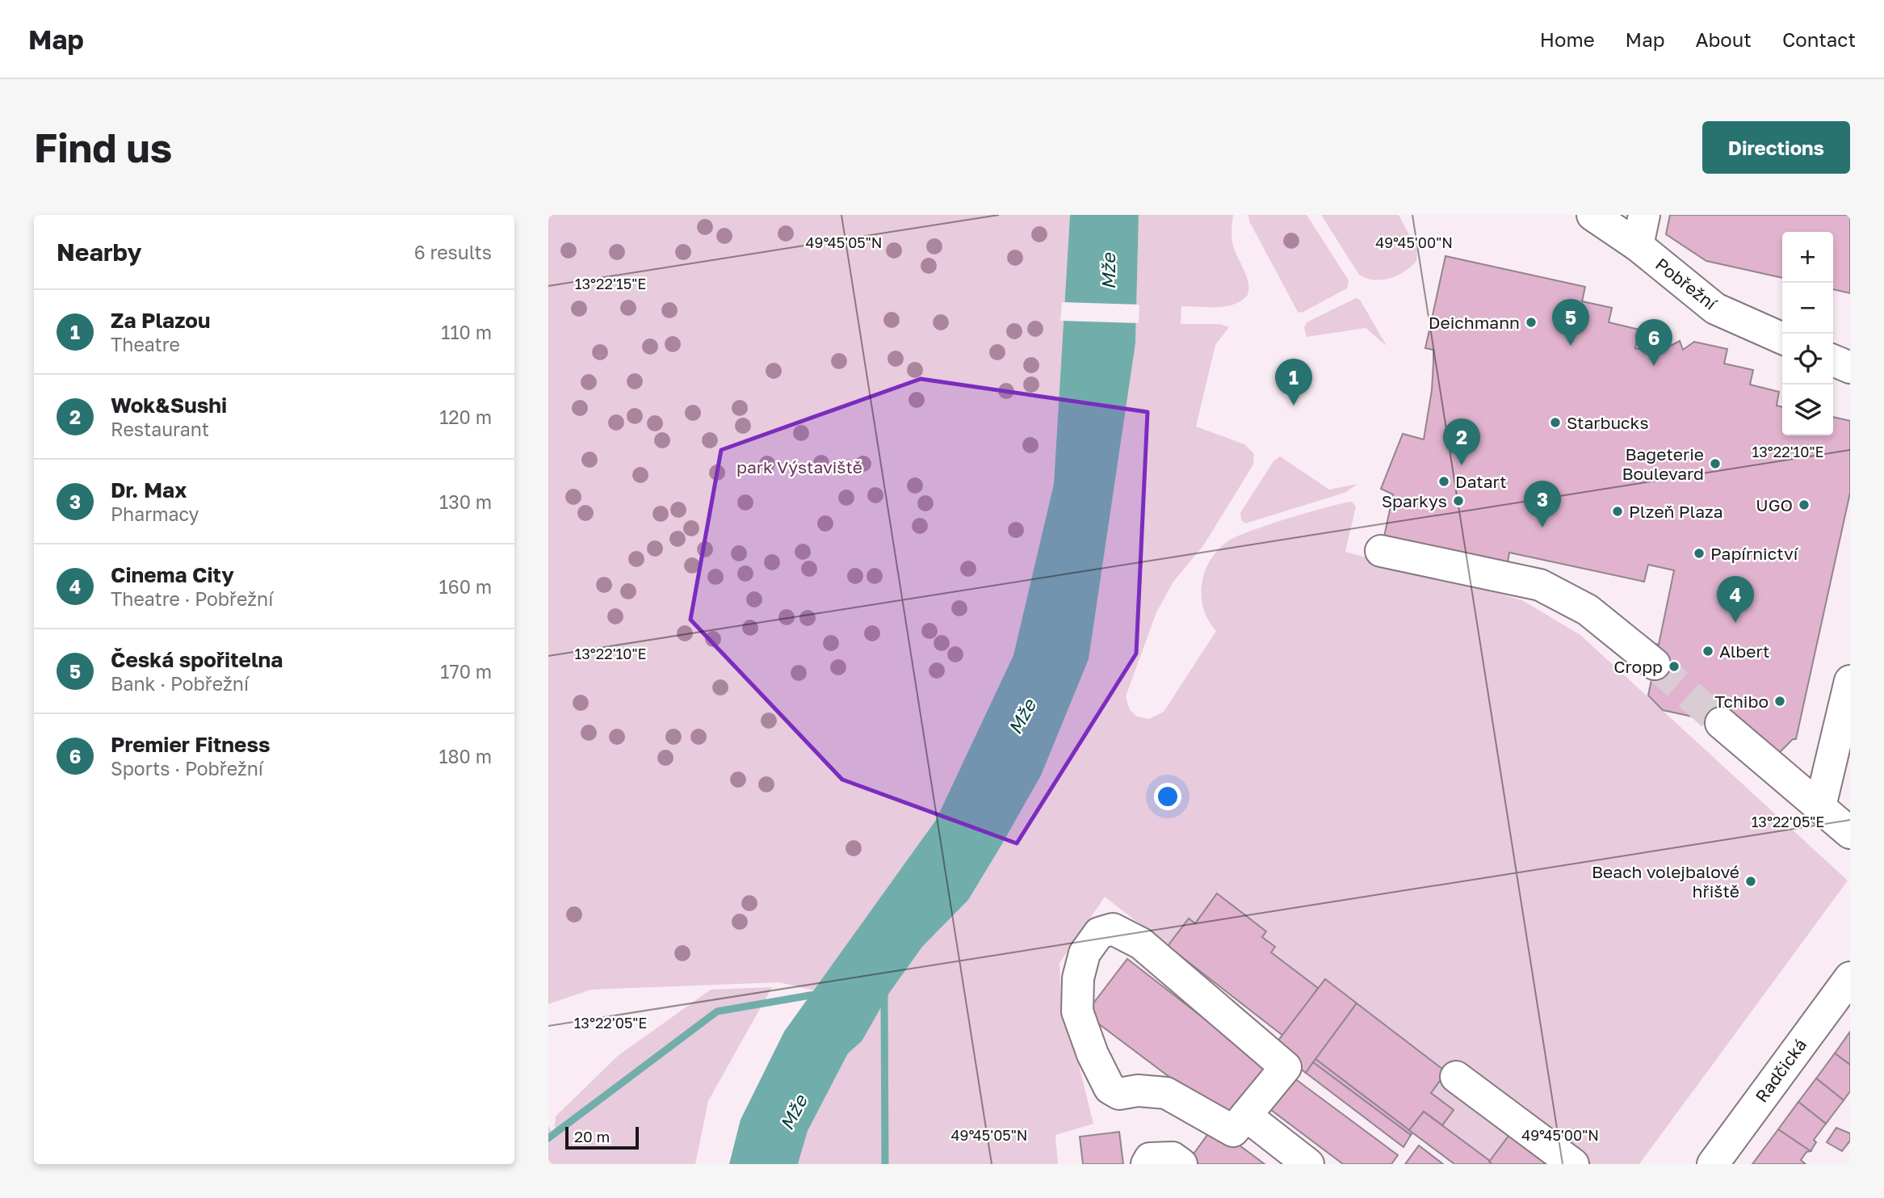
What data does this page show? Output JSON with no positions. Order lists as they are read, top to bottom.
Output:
{
  "streets": {
    "street": ["Pobřežní", "Radčická"]
  },
  "water": ["Mže"],
  "parks": ["park Výstaviště"],
  "places": [
    "Deichmann",
    "Starbucks",
    "Bageterie Boulevard",
    "Datart",
    "Sparkys",
    "UGO",
    "Plzeň Plaza",
    "Papírnictví",
    "Albert",
    "Cropp",
    "Tchibo",
    "Beach volejbalové hřiště"
  ],
  "scale_bar": "20 m",
  "page": {
    "header": "Map",
    "nav": [
      "Home",
      "Map",
      "About",
      "Contact"
    ],
    "buttons": "Directions",
    "title": "Find us",
    "heading": ["Nearby", "6 results"],
    "map_buttons": ["+", "−"],
    "list": [
      {
        "mark": "1",
        "name": "Za Plazou",
        "note": "Theatre",
        "value": "110 m"
      },
      {
        "mark": "2",
        "name": "Wok&Sushi",
        "note": "Restaurant",
        "value": "120 m"
      },
      {
        "mark": "3",
        "name": "Dr. Max",
        "note": "Pharmacy",
        "value": "130 m"
      },
      {
        "mark": "4",
        "name": "Cinema City",
        "note": "Theatre · Pobřežní",
        "value": "160 m"
      },
      {
        "mark": "5",
        "name": "Česká spořitelna",
        "note": "Bank · Pobřežní",
        "value": "170 m"
      },
      {
        "mark": "6",
        "name": "Premier Fitness",
        "note": "Sports · Pobřežní",
        "value": "180 m"
      }
    ],
    "pins": [
      "5",
      "6",
      "1",
      "2",
      "3",
      "4"
    ],
    "scale": "20 m"
  },
  "coordinates": [
    "49°45'05\"N",
    "49°45'00\"N",
    "13°22'15\"E",
    "13°22'10\"E",
    "13°22'05\"E"
  ]
}
